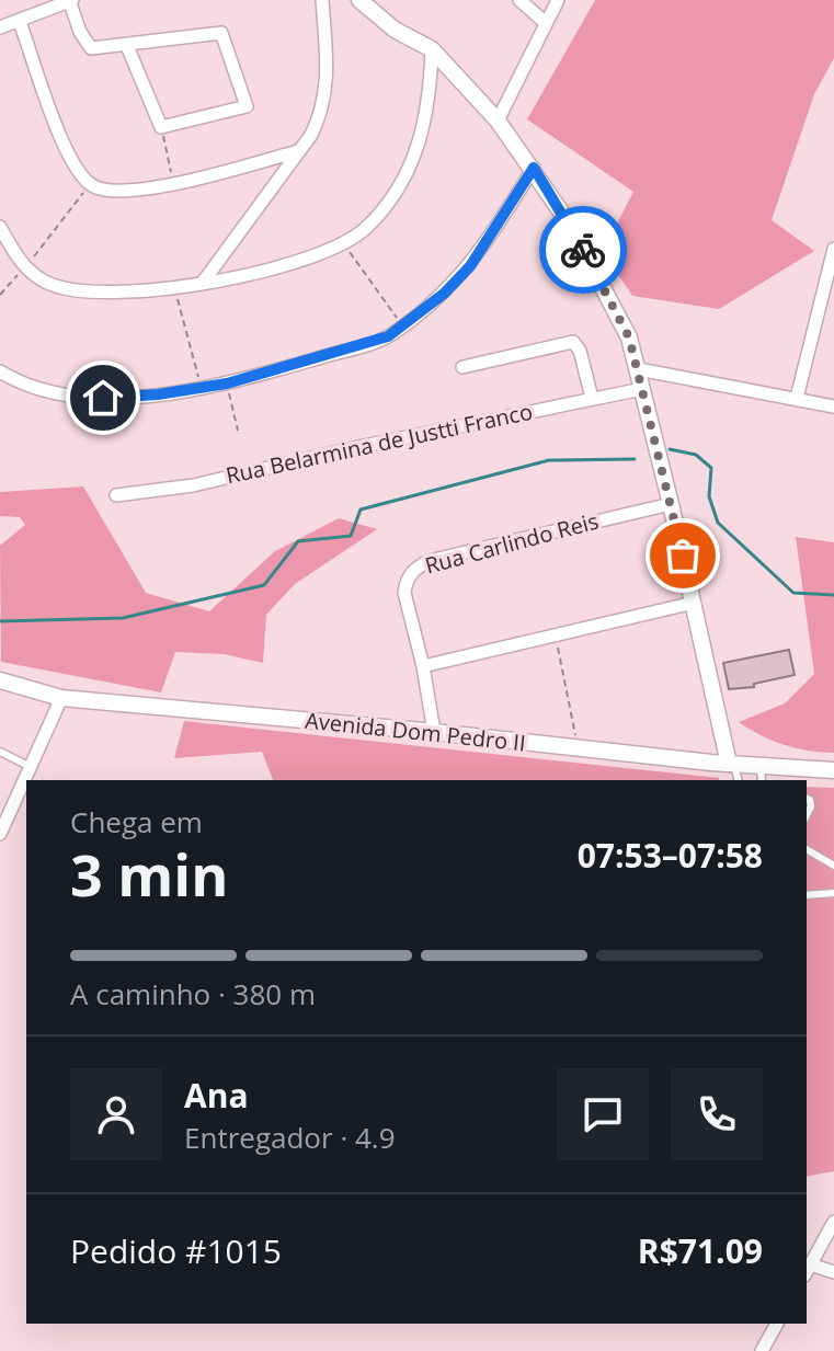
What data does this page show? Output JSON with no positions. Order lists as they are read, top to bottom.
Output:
{
  "streets": {
    "street": ["Rua Belarmina de Justti Franco", "Rua Carlindo Reis", "Avenida Dom Pedro II"]
  },
  "crossings": [
    ["Rua Carlindo Reis", "Avenida Dom Pedro II"]
  ],
  "page": {
    "heading": ["3 min", "Chega em", "07:53–07:58"],
    "panel": [
      "Ana",
      "Entregador · 4.9",
      "Pedido #1015",
      "R$71.09"
    ],
    "bar": "A caminho · 380 m"
  }
}
